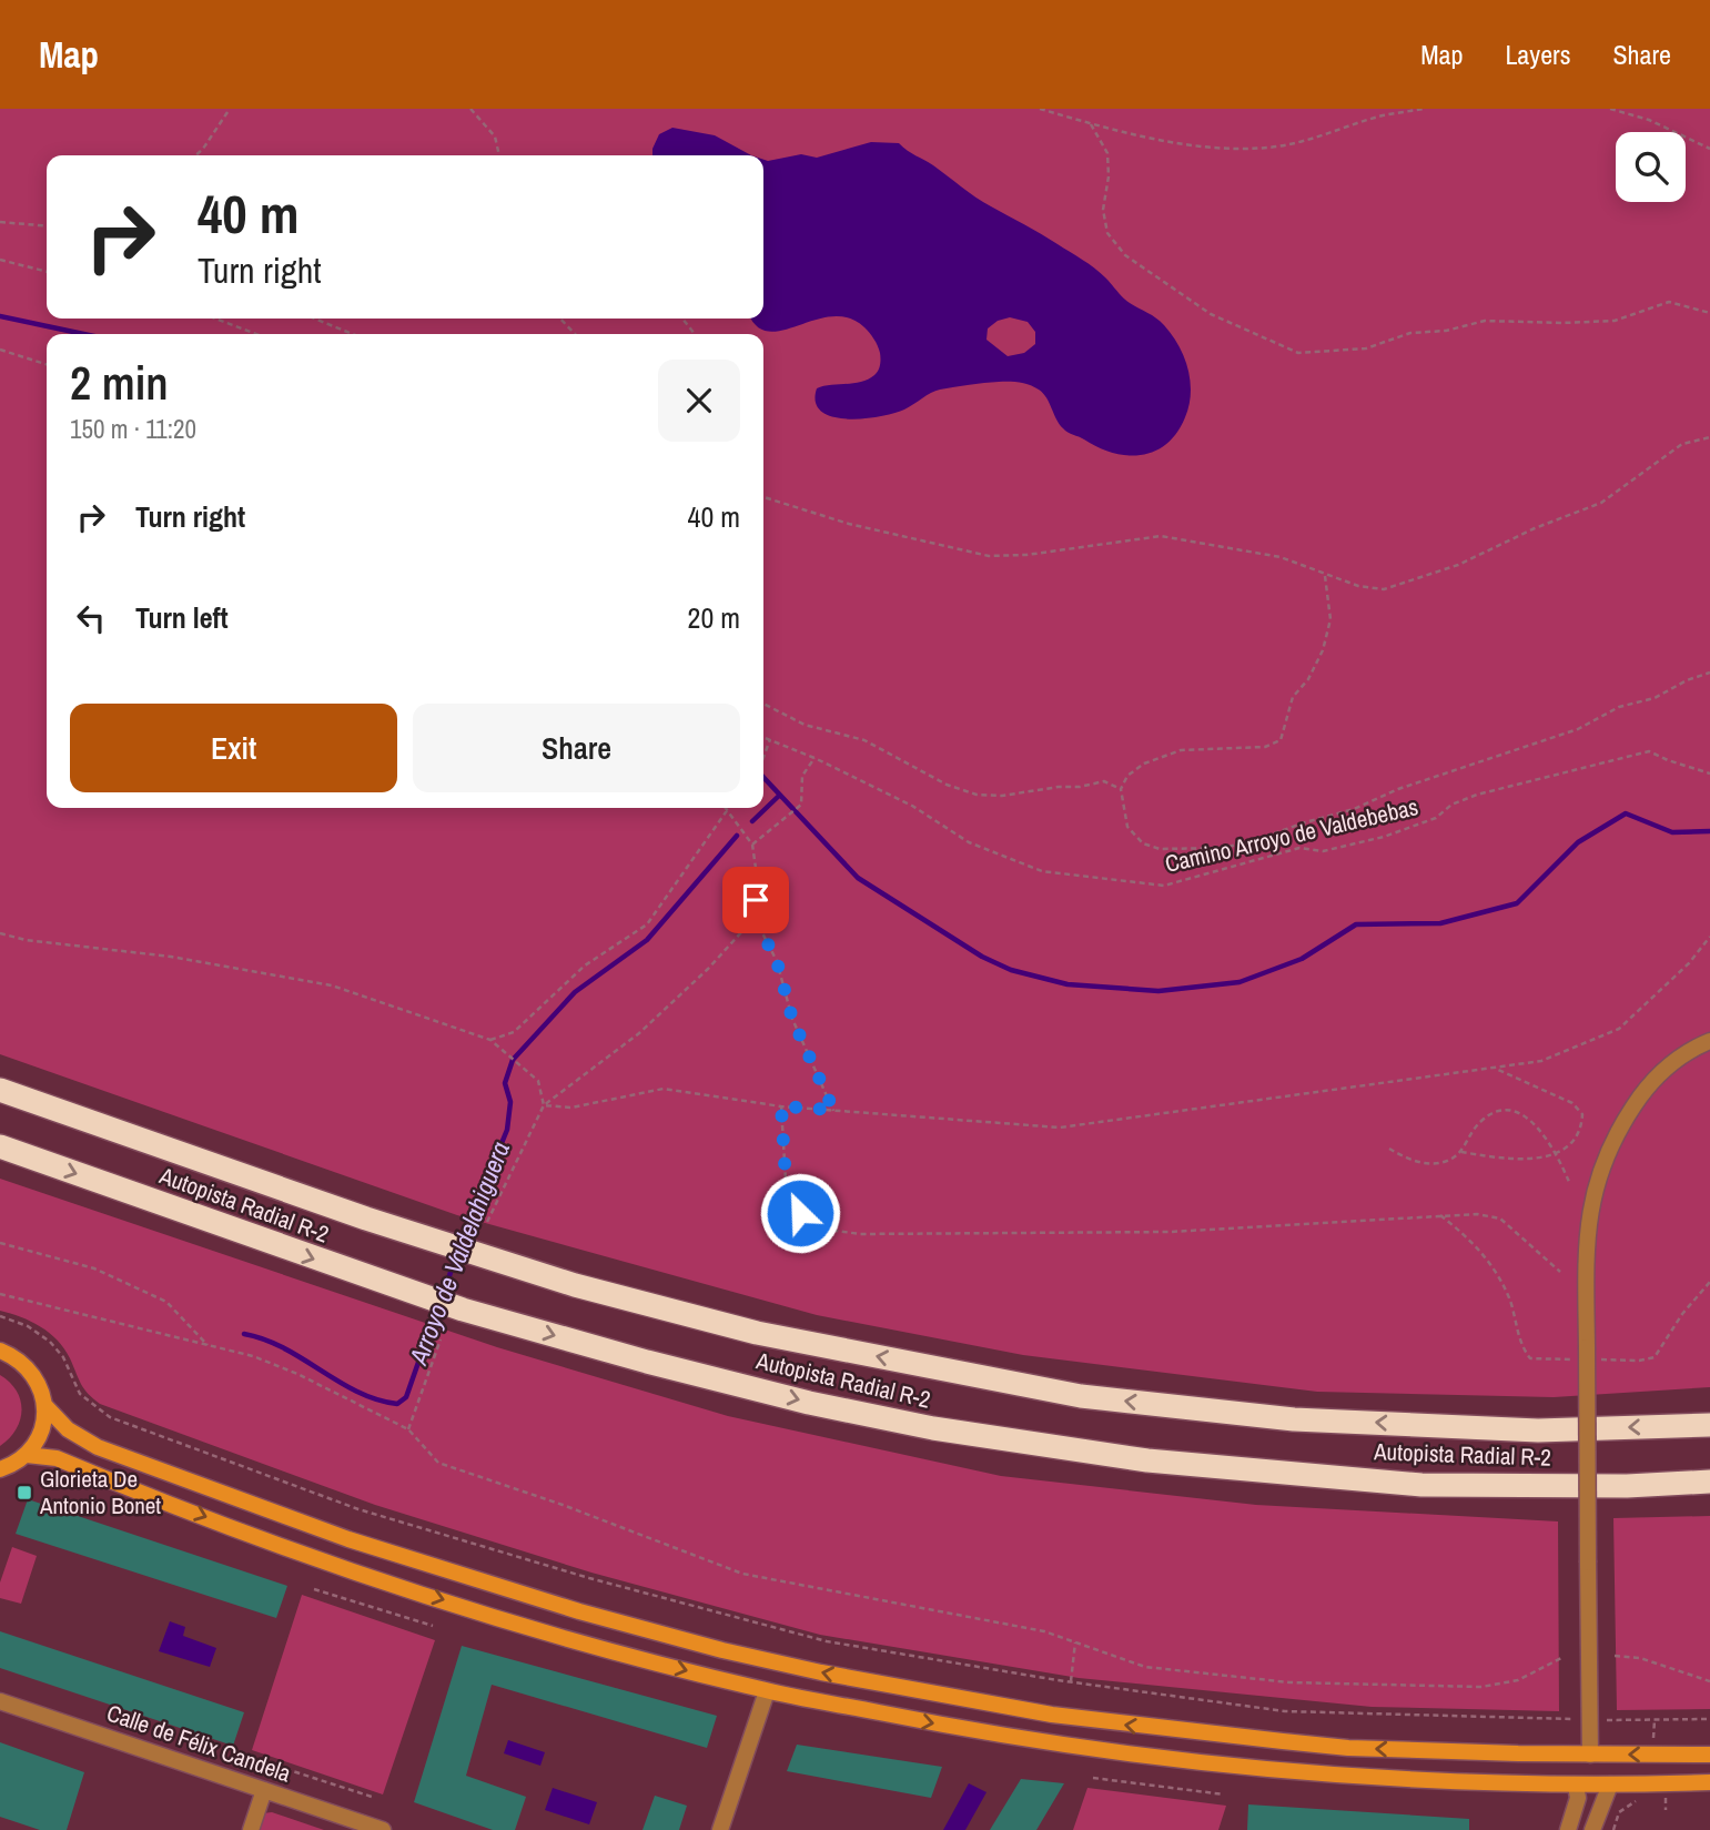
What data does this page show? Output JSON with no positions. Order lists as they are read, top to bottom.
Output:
{
  "streets": {
    "highway": ["Autopista Radial R-2"],
    "street": ["Calle de Félix Candela"],
    "path": ["Camino Arroyo de Valdebebas"]
  },
  "water": ["Arroyo de Valdelahiguera"],
  "places": {
    "transit": ["Glorieta De Antonio Bonet"]
  },
  "page": {
    "header": "Map",
    "nav": ["Map", "Layers", "Share"],
    "turn": ["40 m", "Turn right"],
    "heading": ["2 min", "150 m · 11:20"],
    "list": [
      {
        "name": "Turn right",
        "value": "40 m"
      },
      {
        "name": "Turn left",
        "value": "20 m"
      }
    ],
    "buttons": ["Exit", "Share"]
  }
}
